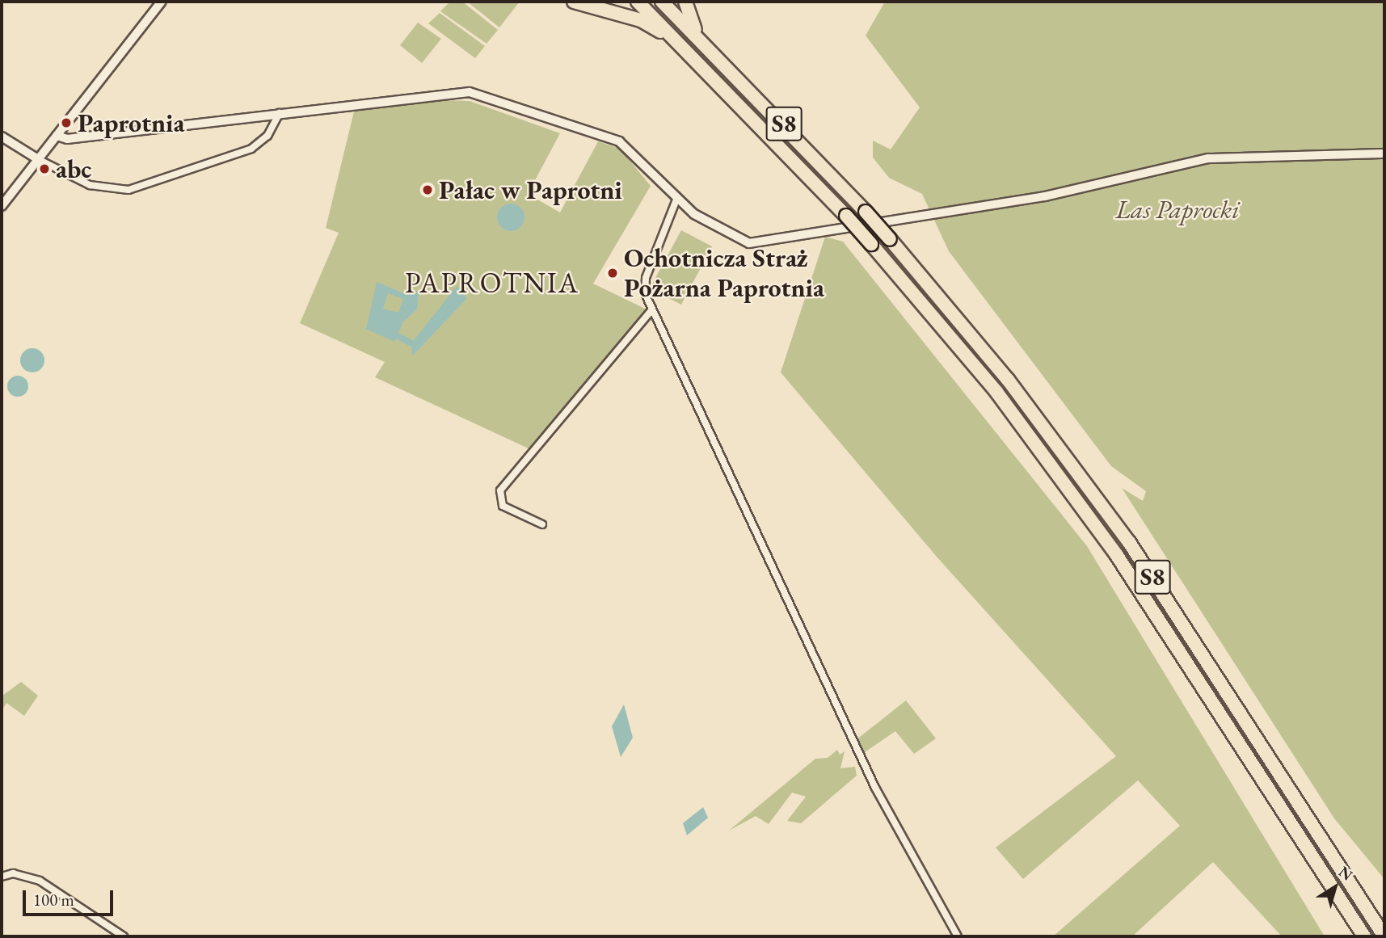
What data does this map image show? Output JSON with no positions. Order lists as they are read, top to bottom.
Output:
{
  "streets": {
    "highway": ["S8"]
  },
  "districts": ["PAPROTNIA"],
  "parks": ["Las Paprocki"],
  "places": [
    "Paprotnia",
    "abc",
    "Pałac w Paprotni",
    "Ochotnicza Straż Pożarna Paprotnia"
  ],
  "scale_bar": "100 m",
  "north": "top right"
}
